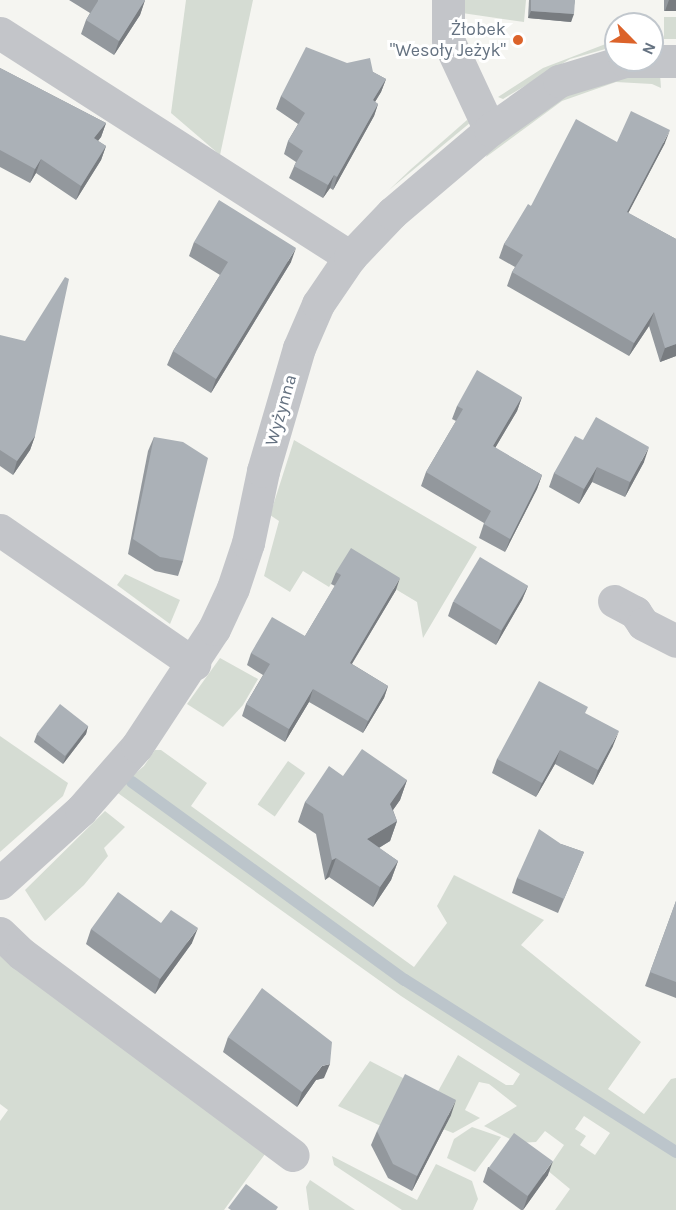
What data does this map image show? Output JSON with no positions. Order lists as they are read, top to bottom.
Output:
{
  "streets": {
    "street": ["Wyżynna"]
  },
  "places": ["Żłobek \"Wesoły Jeżyk\""],
  "north": "bottom right"
}
